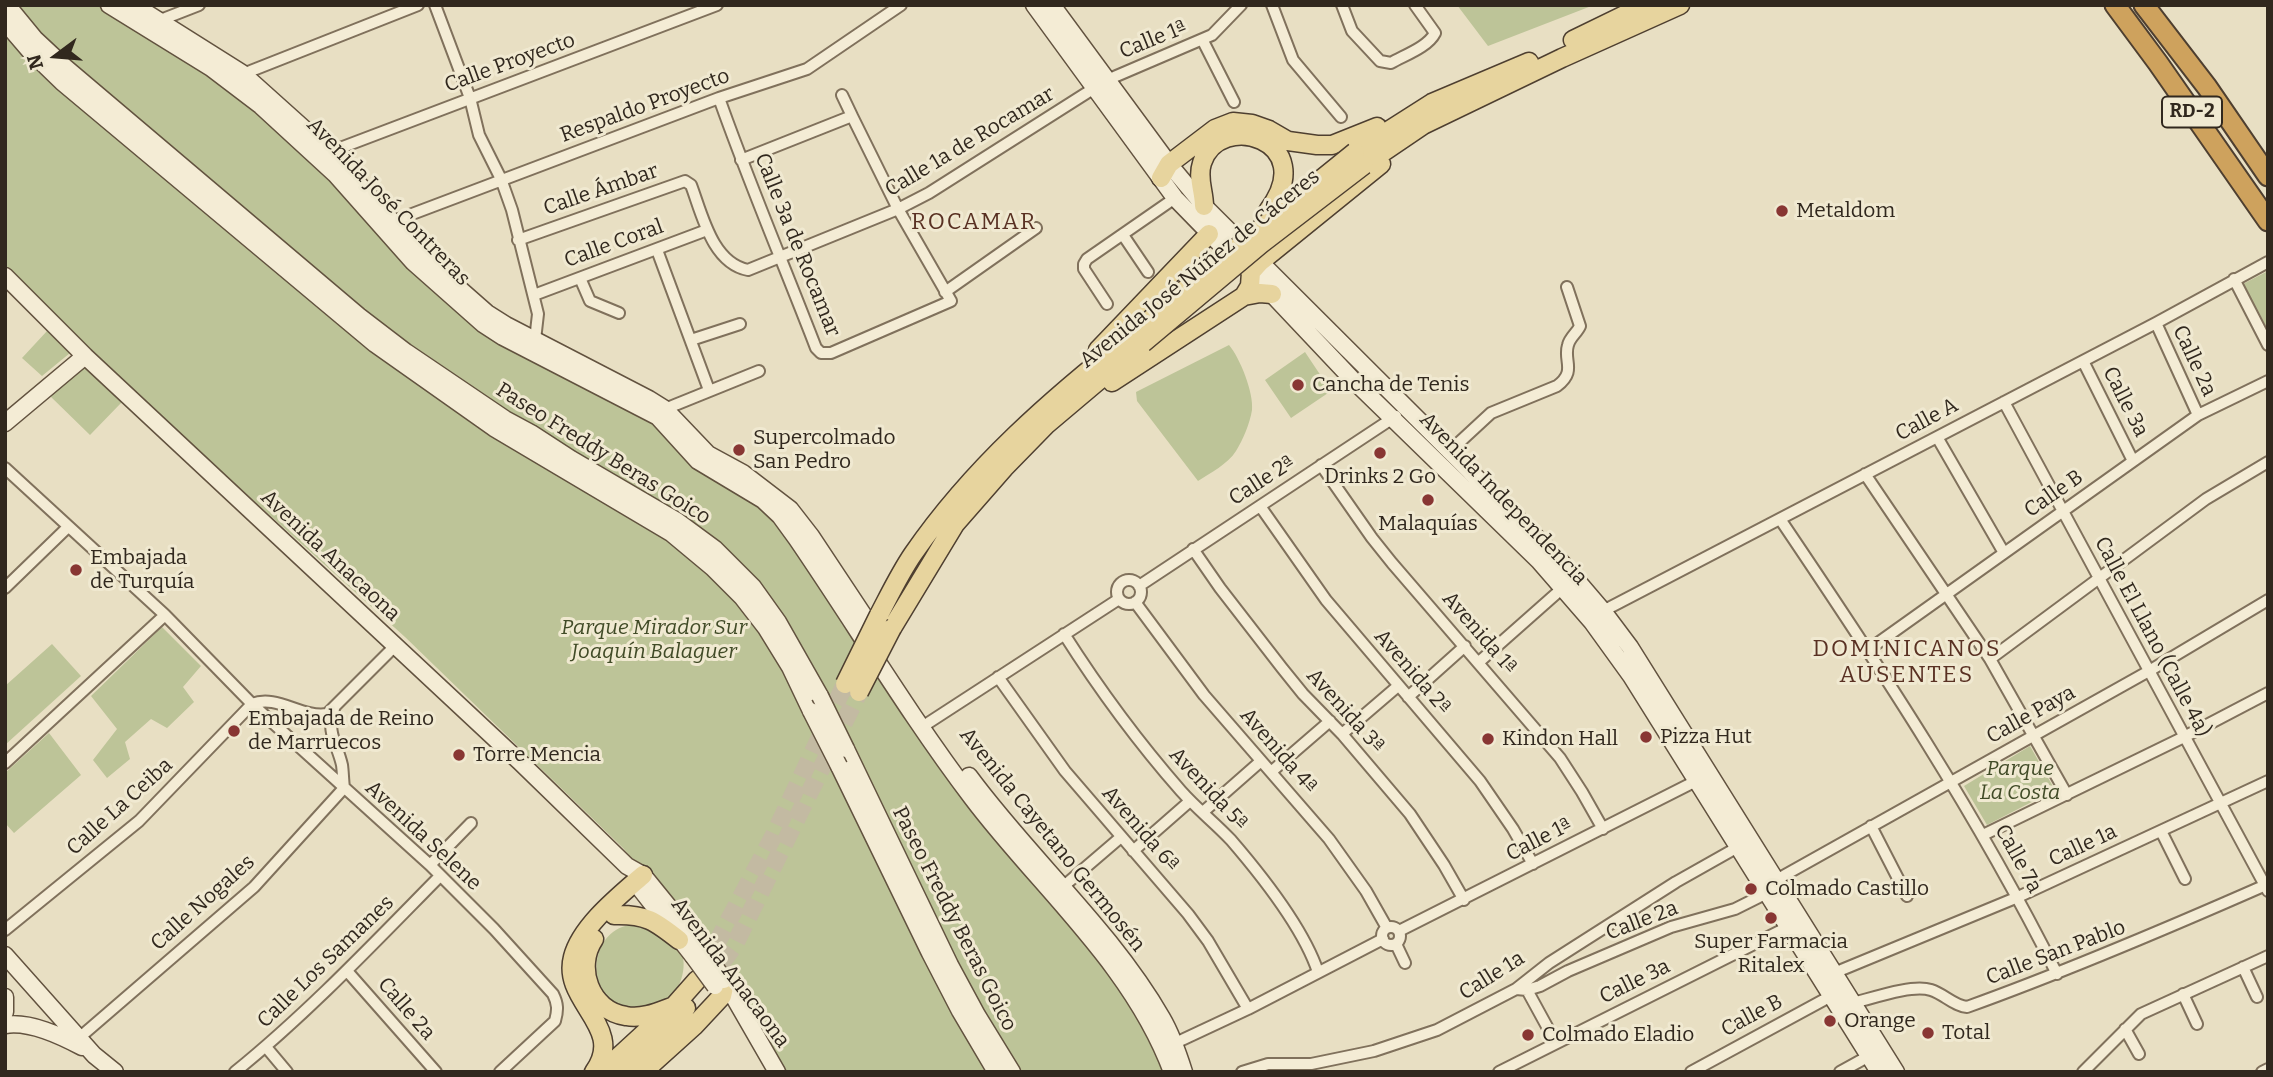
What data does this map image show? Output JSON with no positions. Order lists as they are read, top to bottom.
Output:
{
  "streets": {
    "highway": ["RD-2"],
    "main road": [
      "Avenida José Contreras",
      "Avenida José Núñez de Cáceres",
      "Paseo Freddy Beras Goico",
      "Avenida Independencia",
      "Avenida Anacaona",
      "Avenida Cayetano Germosén"
    ],
    "street": [
      "Calle 1ª",
      "Calle Proyecto",
      "Respaldo Proyecto",
      "Calle 1a de Rocamar",
      "Calle Ámbar",
      "Calle Coral",
      "Calle 3a de Rocamar",
      "Calle 2a",
      "Calle 3a",
      "Calle A",
      "Calle 2ª",
      "Calle B",
      "Avenida 1ª",
      "Calle El Llano (Calle 4a)",
      "Avenida 2ª",
      "Avenida 3ª",
      "Calle Paya",
      "Avenida 4ª",
      "Avenida 5ª",
      "Calle La Ceiba",
      "Avenida 6ª",
      "Avenida Selene",
      "Calle 1a",
      "Calle 7a",
      "Calle Nogales",
      "Calle San Pablo",
      "Calle Los Samanes"
    ]
  },
  "crossings": [
    ["Calle 1ª", "Calle 1a de Rocamar"],
    ["Calle 1ª", "Avenida Independencia"],
    ["Calle 1ª", "Avenida 1ª"],
    ["Calle 1ª", "Avenida 2ª"],
    ["Calle 1ª", "Avenida 3ª"],
    ["Calle 1ª", "Avenida 4ª"],
    ["Calle Proyecto", "Avenida José Contreras"],
    ["Respaldo Proyecto", "Avenida José Contreras"],
    ["Respaldo Proyecto", "Calle 3a de Rocamar"],
    ["Calle 1a de Rocamar", "Calle Ámbar"],
    ["Calle 1a de Rocamar", "Calle Coral"],
    ["Calle 1a de Rocamar", "Calle 3a de Rocamar"],
    ["Calle 1a de Rocamar", "Avenida Independencia"],
    ["Calle Ámbar", "Calle Coral"],
    ["Avenida José Contreras", "Avenida José Núñez de Cáceres"],
    ["Avenida José Contreras", "Avenida Cayetano Germosén"],
    ["Avenida José Núñez de Cáceres", "Avenida Cayetano Germosén"],
    ["Calle 2a", "Calle A"],
    ["Calle 2a", "Calle B"],
    ["Calle 2a", "Avenida Independencia"],
    ["Calle 2a", "Calle Paya"],
    ["Calle 2a", "Calle 1a"],
    ["Calle 2a", "Calle Los Samanes"],
    ["Calle 3a", "Calle A"],
    ["Calle 3a", "Calle B"],
    ["Calle 3a", "Avenida Independencia"],
    ["Calle A", "Avenida Independencia"],
    ["Calle A", "Calle El Llano (Calle 4a)"],
    ["Calle A", "Calle 7a"],
    ["Calle 2ª", "Avenida Independencia"],
    ["Calle 2ª", "Avenida 1ª"],
    ["Calle 2ª", "Avenida 2ª"],
    ["Calle 2ª", "Avenida 3ª"],
    ["Calle 2ª", "Avenida 4ª"],
    ["Calle B", "Avenida Independencia"],
    ["Calle B", "Calle El Llano (Calle 4a)"],
    ["Calle B", "Calle 7a"],
    ["Avenida Independencia", "Calle Paya"],
    ["Avenida Independencia", "Calle 1a"],
    ["Avenida Independencia", "Calle San Pablo"],
    ["Calle El Llano (Calle 4a)", "Calle Paya"],
    ["Calle El Llano (Calle 4a)", "Calle 1a"],
    ["Calle El Llano (Calle 4a)", "Calle San Pablo"],
    ["Calle Paya", "Calle 7a"],
    ["Calle La Ceiba", "Avenida Selene"],
    ["Avenida Selene", "Calle Nogales"],
    ["Avenida Selene", "Calle Los Samanes"],
    ["Calle 1a", "Calle 7a"],
    ["Calle 7a", "Calle San Pablo"]
  ],
  "districts": ["ROCAMAR", "DOMINICANOS AUSENTES"],
  "parks": ["Parque Mirador Sur Joaquín Balaguer", "Parque La Costa"],
  "places": [
    "Metaldom",
    "Cancha de Tenis",
    "Supercolmado San Pedro",
    "Drinks 2 Go",
    "Malaquías",
    "Embajada de Turquía",
    "Embajada de Reino de Marruecos",
    "Pizza Hut",
    "Kindon Hall",
    "Torre Mencia",
    "Colmado Castillo",
    "Super Farmacia Ritalex",
    "Orange",
    "Total",
    "Colmado Eladio"
  ],
  "north": "left"
}
